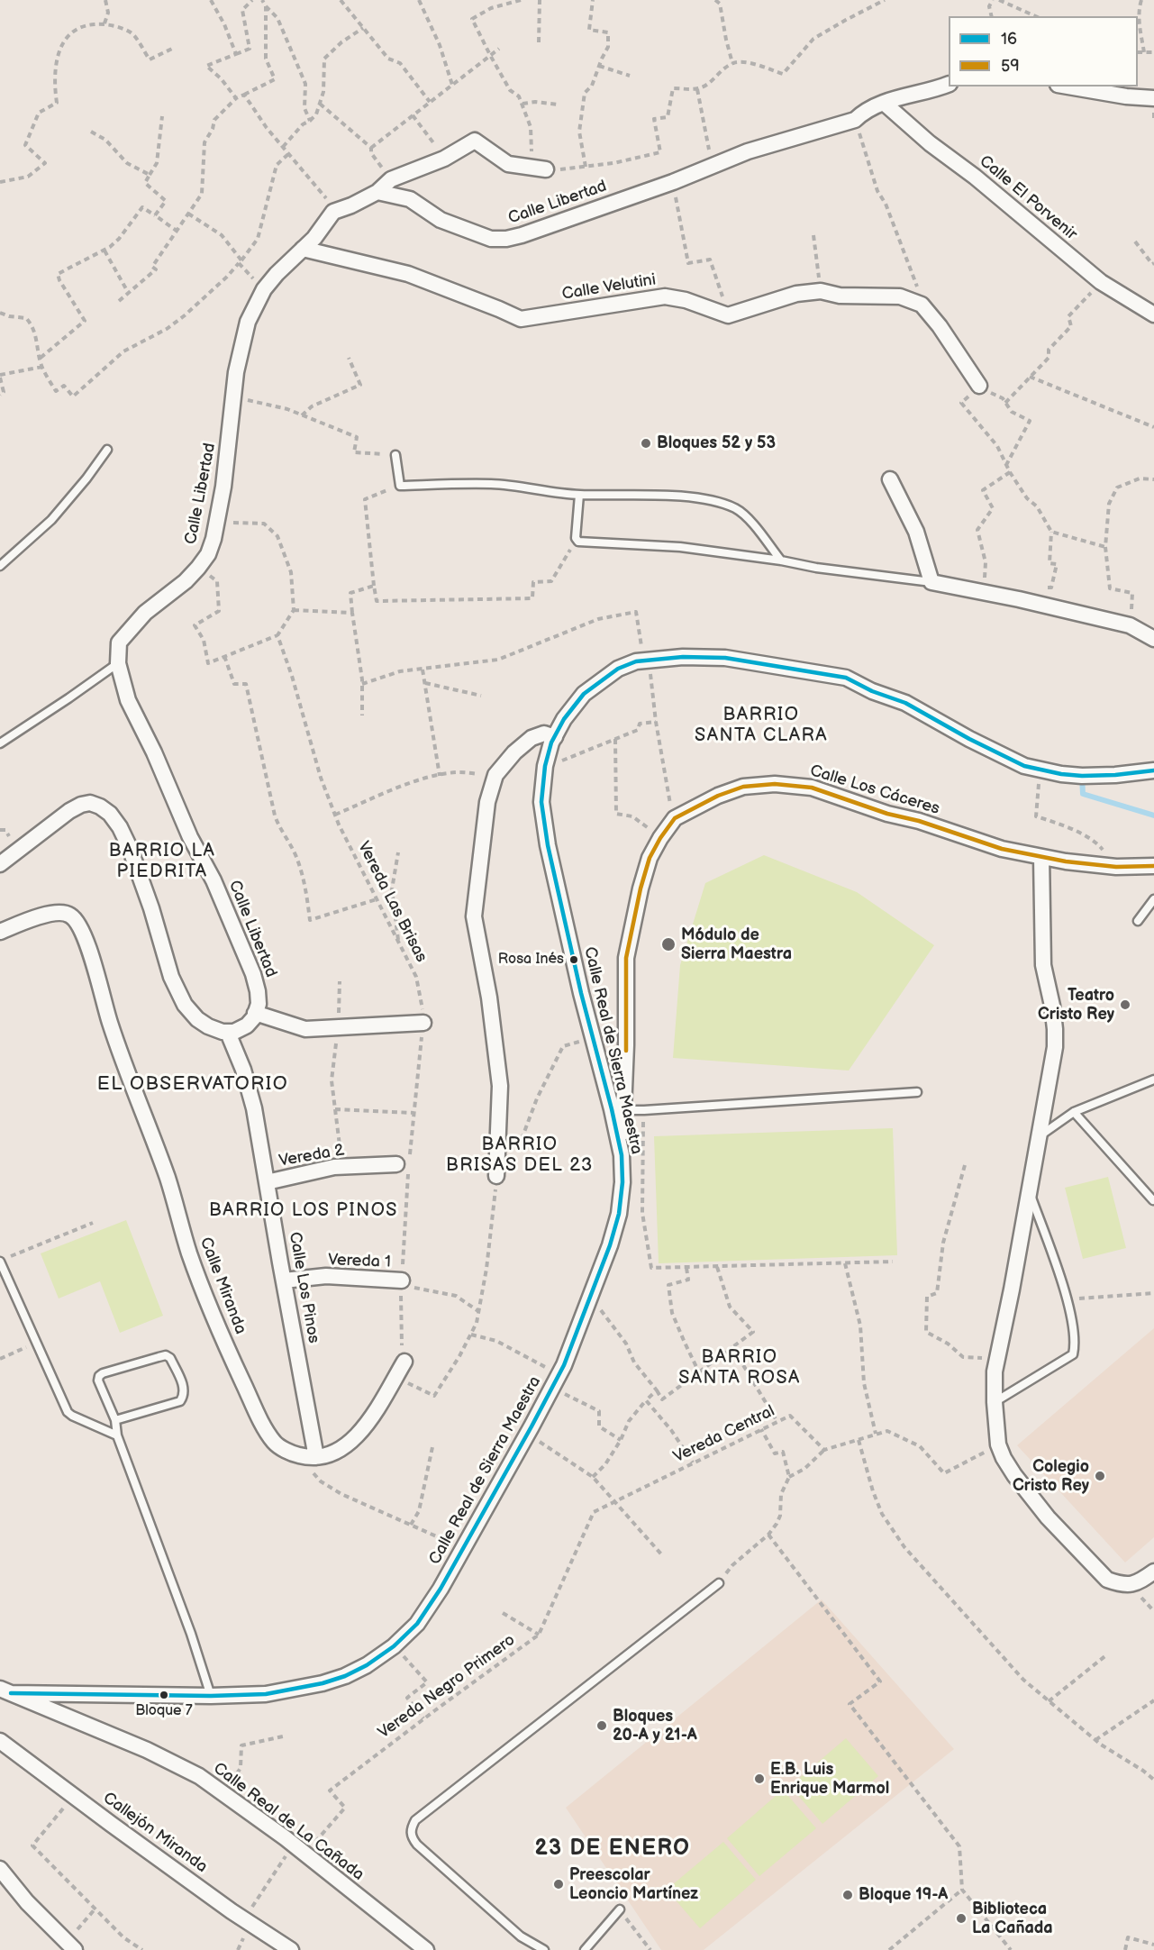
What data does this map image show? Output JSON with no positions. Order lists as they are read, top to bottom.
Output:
{
  "streets": {
    "street": [
      "Calle El Porvenir",
      "Calle Libertad",
      "Calle Velutini",
      "Calle Los Cáceres",
      "Calle Real de Sierra Maestra",
      "Vereda 2",
      "Vereda 1",
      "Calle Miranda",
      "Calle Los Pinos",
      "Calle Real de La Cañada",
      "Callejón Miranda"
    ],
    "path": ["Vereda Las Brisas", "Vereda Central", "Vereda Negro Primero"]
  },
  "crossings": [
    ["Calle El Porvenir", "Calle Libertad"],
    ["Calle Libertad", "Calle Velutini"],
    ["Calle Los Cáceres", "Calle Real de Sierra Maestra"],
    ["Calle Real de Sierra Maestra", "Calle Real de La Cañada"],
    ["Vereda 2", "Calle Los Pinos"],
    ["Vereda 1", "Calle Los Pinos"],
    ["Calle Miranda", "Calle Los Pinos"],
    ["Vereda Central", "Vereda Negro Primero"],
    ["Vereda Negro Primero", "Calle Real de La Cañada"]
  ],
  "districts": [
    "BARRIO SANTA CLARA",
    "BARRIO LA PIEDRITA",
    "EL OBSERVATORIO",
    "BARRIO BRISAS DEL 23",
    "BARRIO LOS PINOS",
    "BARRIO SANTA ROSA",
    "23 DE ENERO"
  ],
  "places": [
    "Bloques 52 y 53",
    "Módulo de Sierra Maestra",
    "Rosa Inés",
    "Teatro Cristo Rey",
    "Colegio Cristo Rey",
    "Bloque 7",
    "Bloques 20-A y 21-A",
    "E.B. Luis Enrique Marmol",
    "Preescolar Leoncio Martínez",
    "Bloque 19-A",
    "Biblioteca La Cañada"
  ],
  "lines": ["transit line 16", "transit line 59"],
  "legend": ["16", "59"]
}
